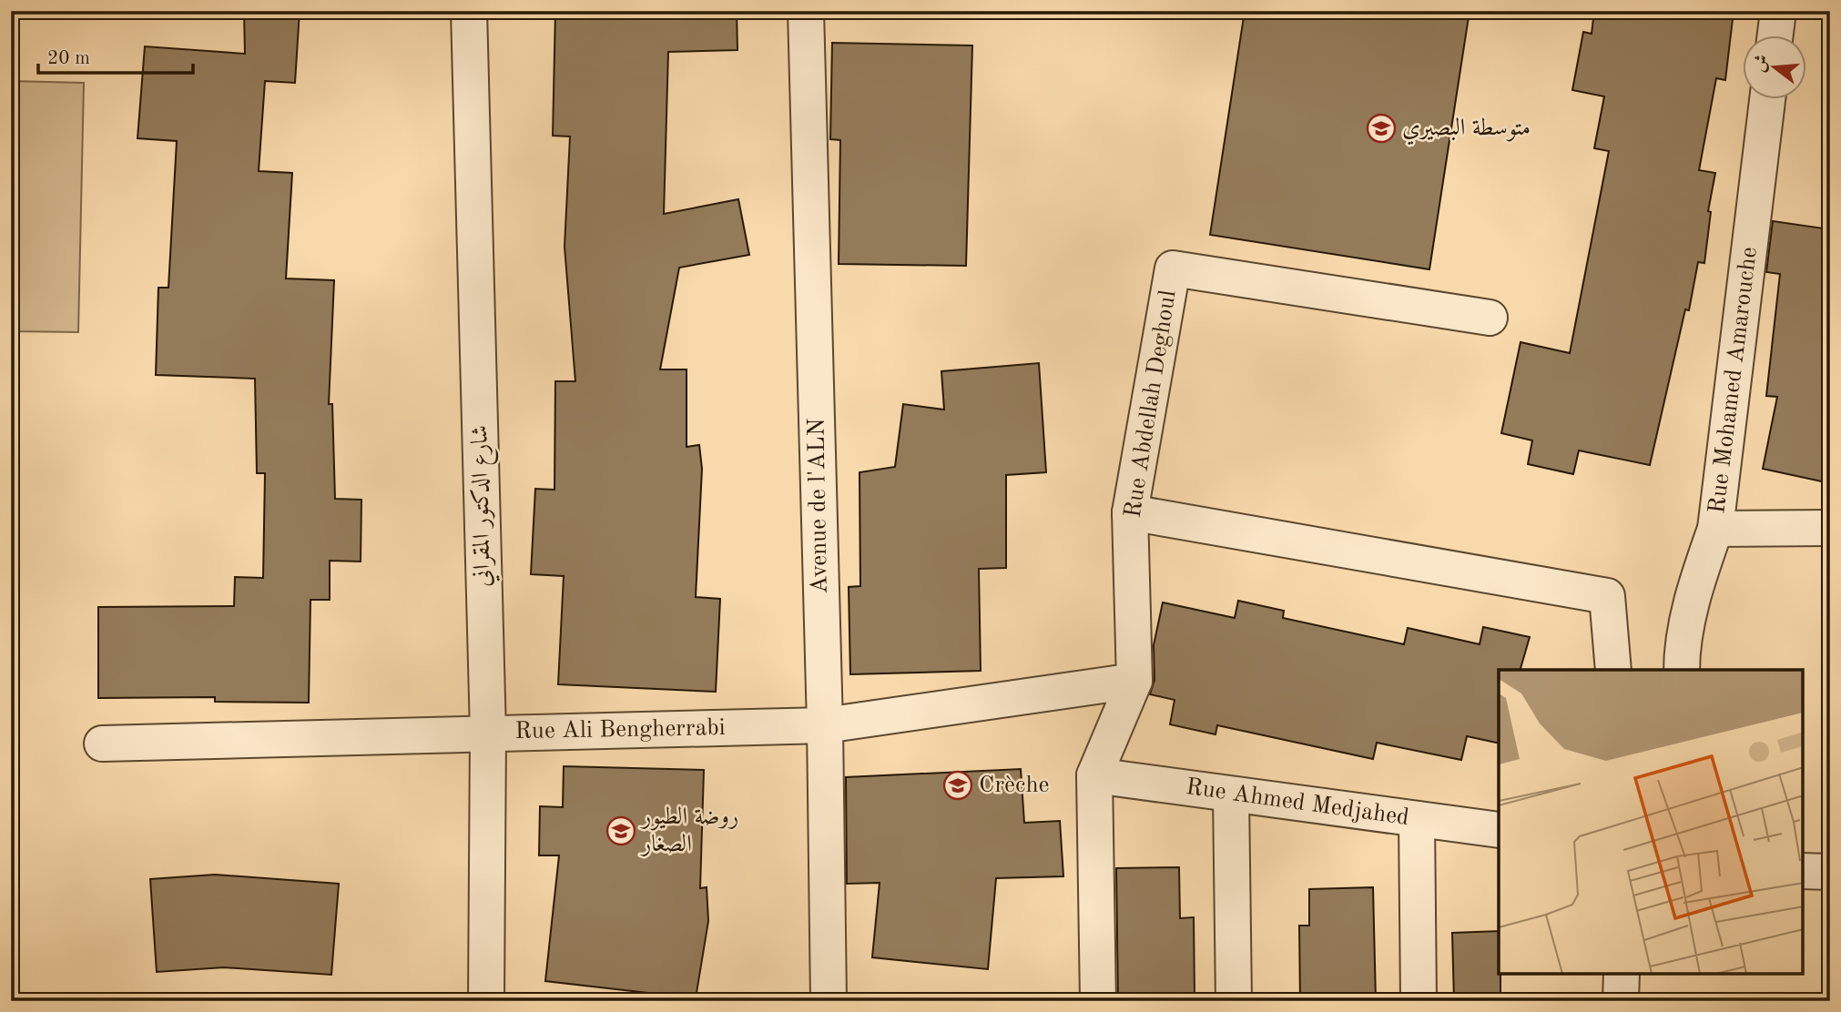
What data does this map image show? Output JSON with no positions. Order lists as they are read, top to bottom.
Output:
{
  "streets": {
    "street": [
      "Rue Mohamed Amarouche",
      "Rue Abdellah Deghoul",
      "شارع الدكتور المقراني",
      "Avenue de l'ALN",
      "Rue Ali Bengherrabi",
      "Rue Ahmed Medjahed"
    ]
  },
  "crossings": [
    ["Rue Abdellah Deghoul", "Rue Ali Bengherrabi"],
    ["Rue Abdellah Deghoul", "Rue Ahmed Medjahed"],
    ["شارع الدكتور المقراني", "Rue Ali Bengherrabi"],
    ["Avenue de l'ALN", "Rue Ali Bengherrabi"]
  ],
  "places": {
    "school or university": ["متوسطة البصيري", "Crèche", "روضة الطيور الصغار"]
  },
  "scale_bar": "20 m",
  "north": "left"
}
